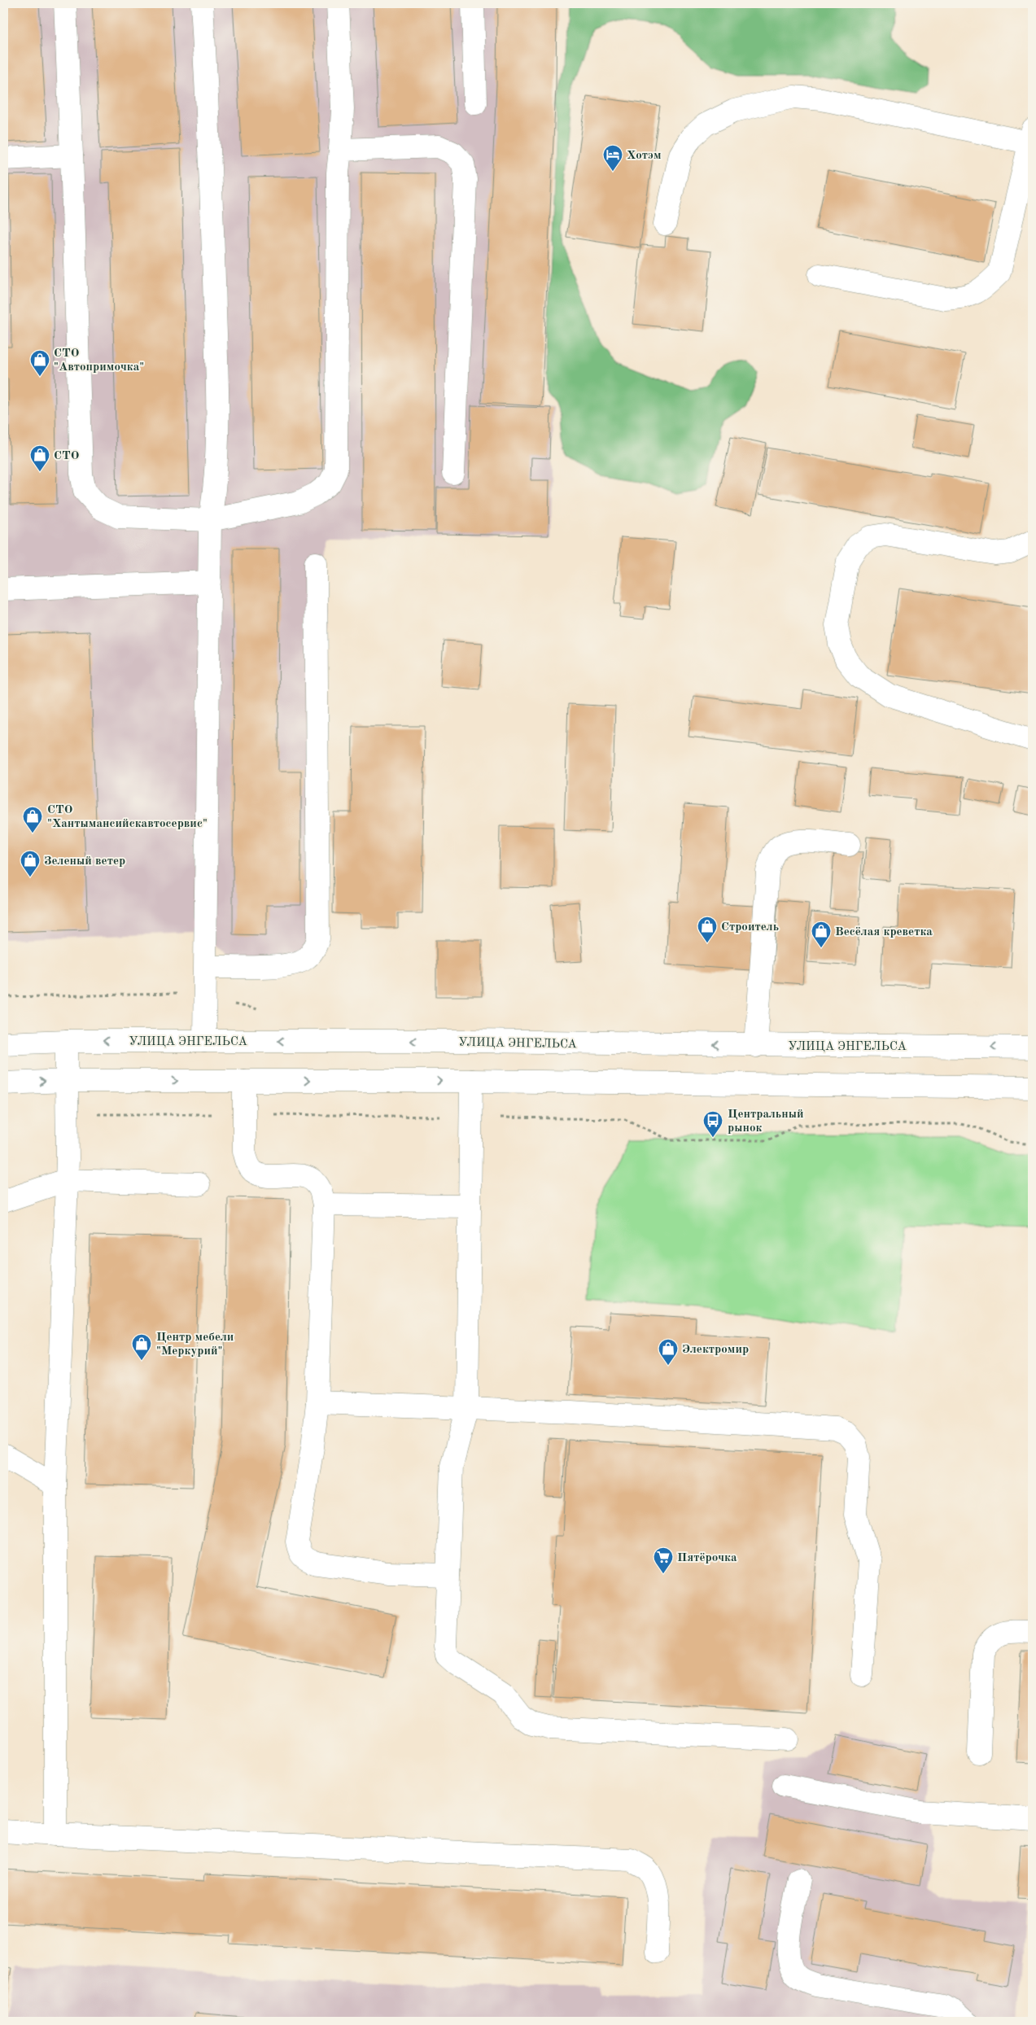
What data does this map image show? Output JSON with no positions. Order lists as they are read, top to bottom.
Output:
{
  "streets": {
    "main road": ["УЛИЦА ЭНГЕЛЬСА"]
  },
  "places": {
    "hotel": ["Хотэм"],
    "shop": [
      "СТО \"Автопримочка\"",
      "СТО",
      "СТО \"Хантымансийскавтосервис\"",
      "Зеленый ветер",
      "Строитель",
      "Весёлая креветка",
      "Центр мебели \"Меркурий\"",
      "Электромир"
    ],
    "bus stop": ["Центральный рынок"],
    "supermarket": ["Пятёрочка"]
  }
}
